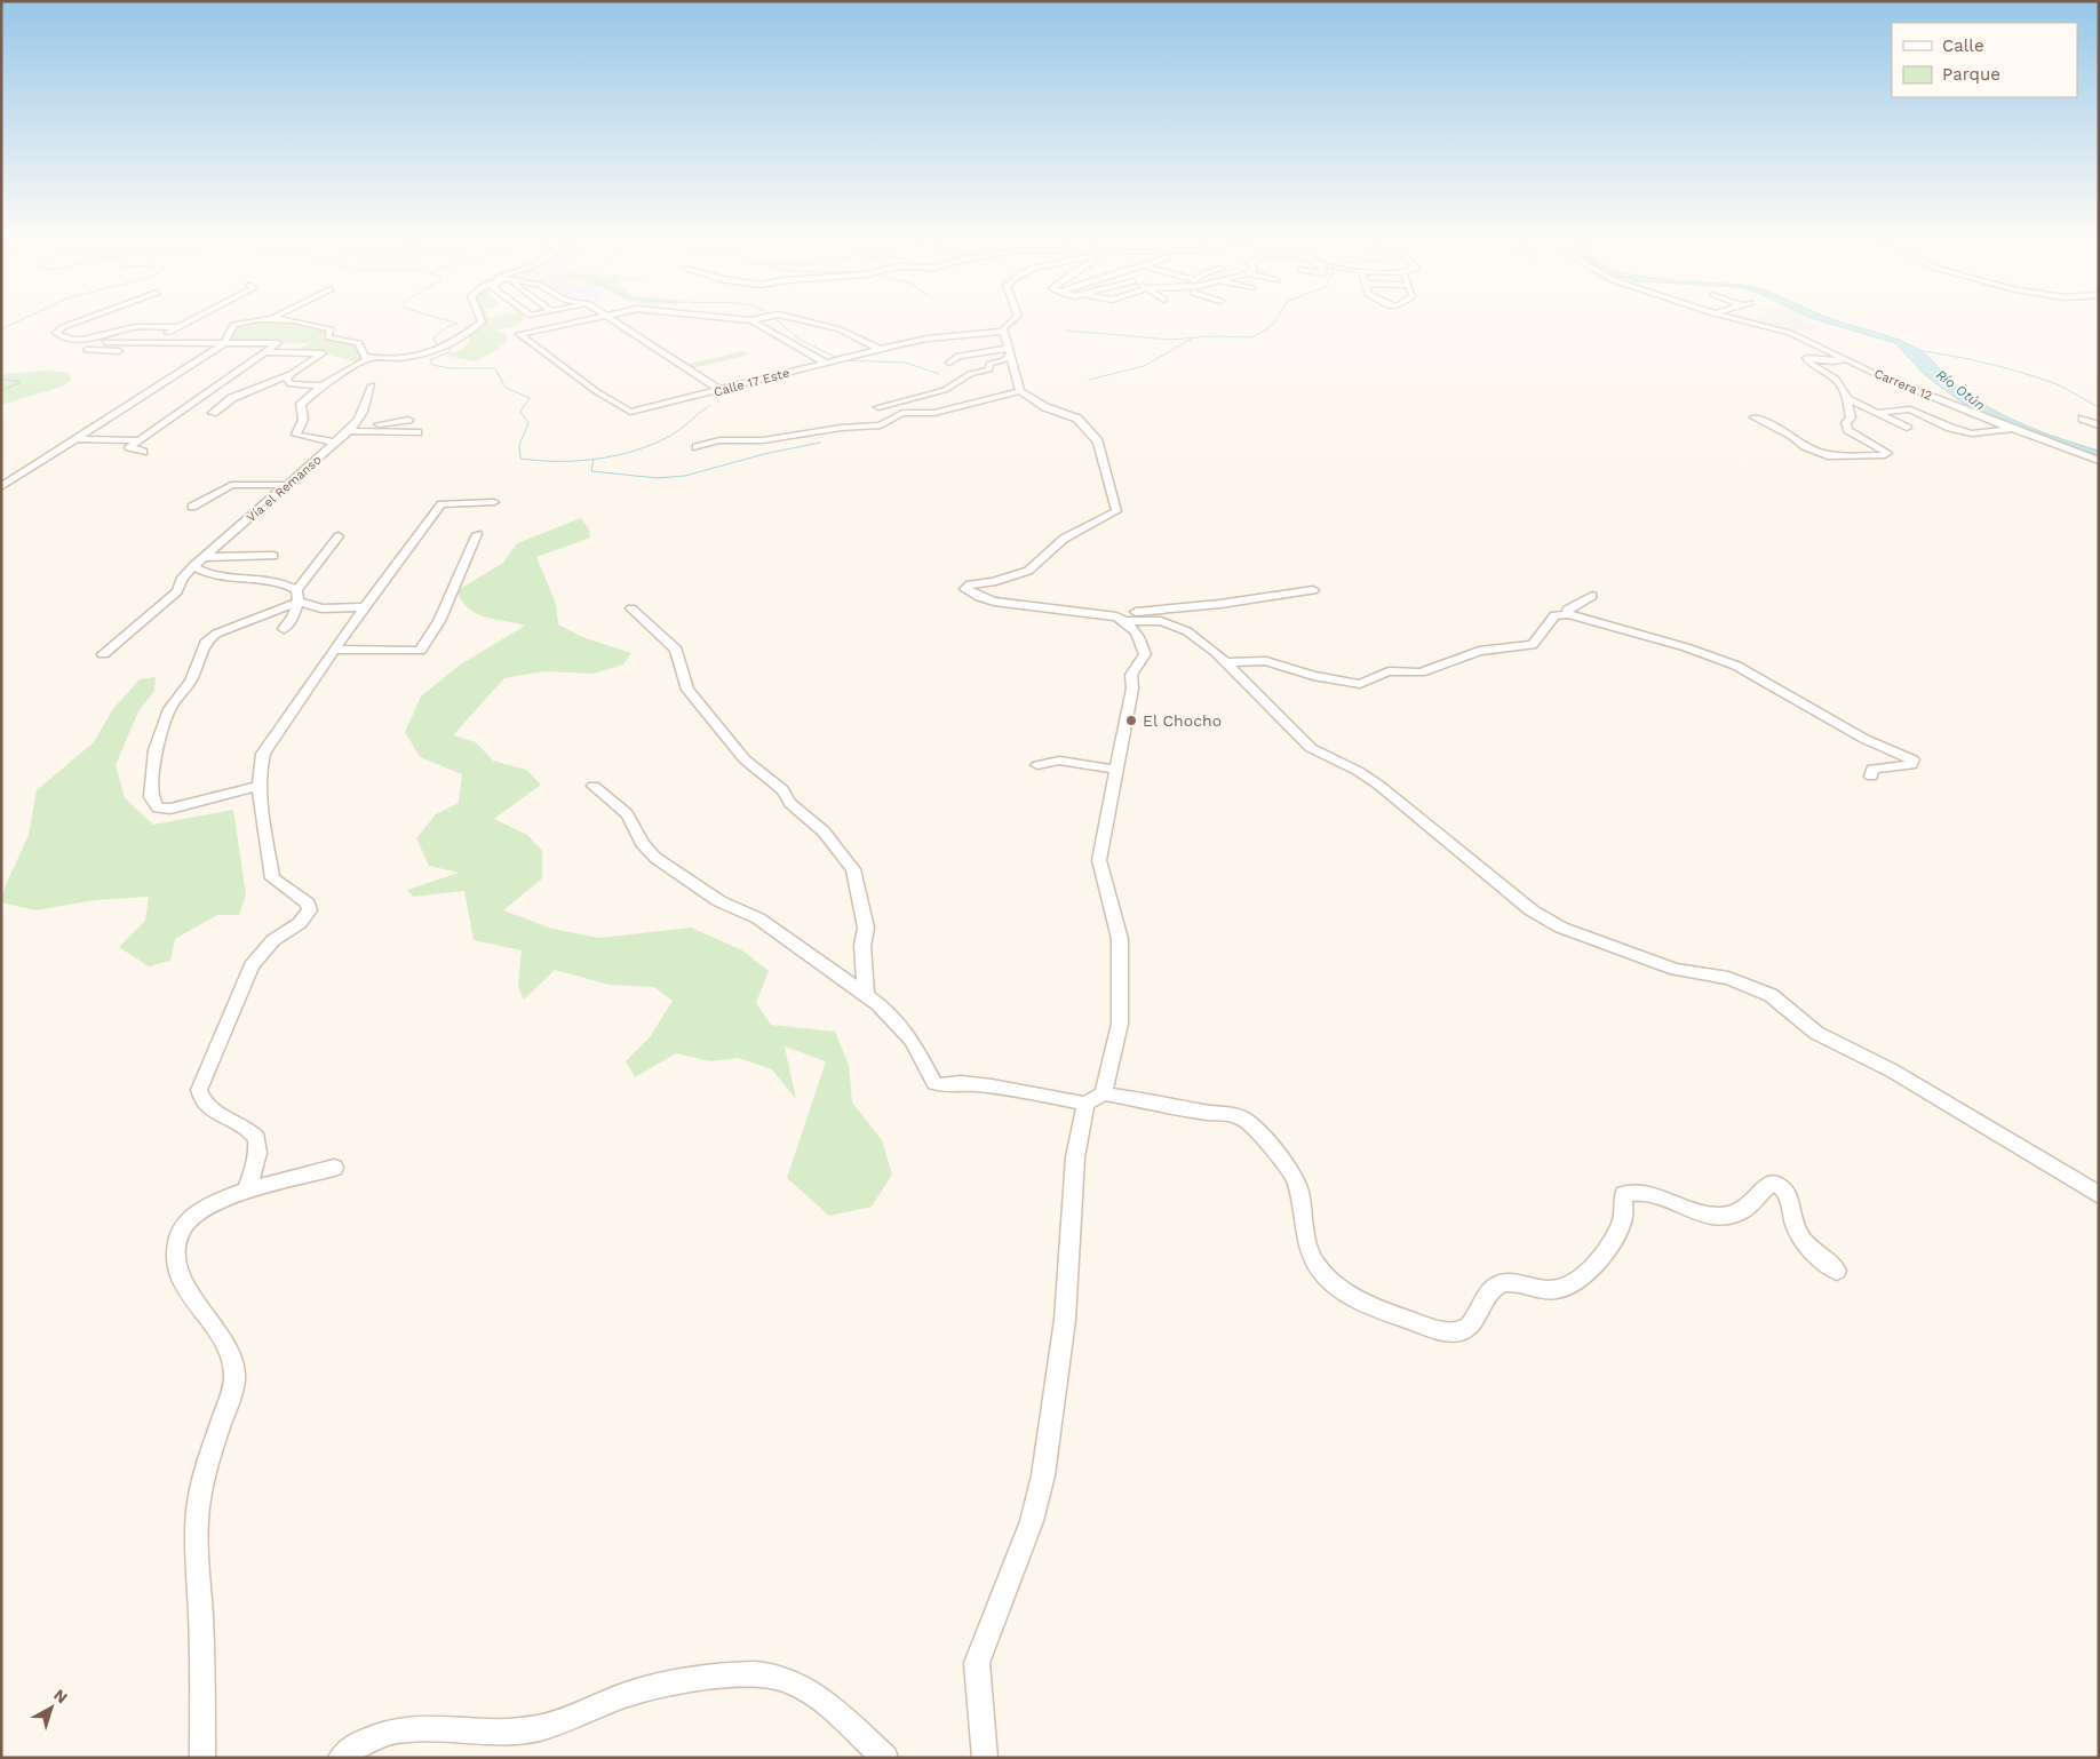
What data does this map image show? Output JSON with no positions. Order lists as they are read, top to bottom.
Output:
{
  "streets": {
    "street": ["Calle 17 Este", "Carrera 12", "Vía el Remanso"]
  },
  "water": ["Río Otún"],
  "places": ["El Chocho"],
  "legend": ["Calle", "Parque"],
  "north": "top right"
}
